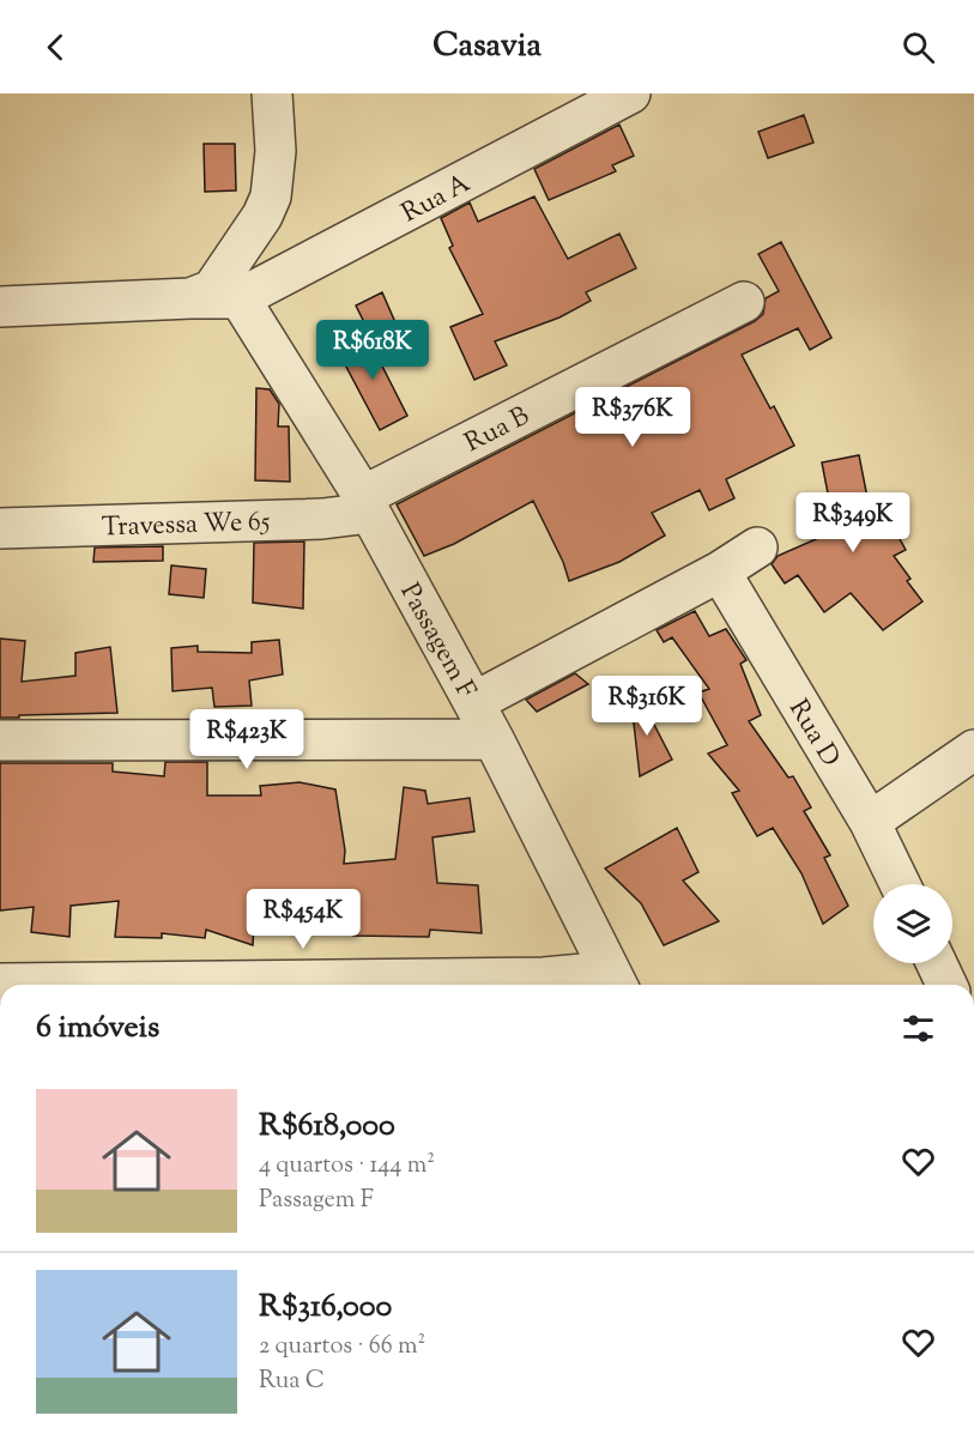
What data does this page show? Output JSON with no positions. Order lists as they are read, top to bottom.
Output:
{
  "streets": {
    "street": [
      "Rua A",
      "Rua B",
      "Travessa We 65",
      "Passagem F",
      "Rua D"
    ]
  },
  "crossings": [
    ["Rua A", "Passagem F"],
    ["Rua B", "Travessa We 65"],
    ["Rua B", "Passagem F"],
    ["Travessa We 65", "Passagem F"]
  ],
  "page": {
    "header": "Casavia",
    "price": [
      "R$618K",
      "R$376K",
      "R$349K",
      "R$316K",
      "R$423K",
      "R$454K"
    ],
    "heading": "6 imóveis",
    "list": [
      {
        "name": "R$618,000",
        "note": "4 quartos · 144 m² · Passagem F"
      },
      {
        "name": "R$316,000",
        "note": "2 quartos · 66 m² · Rua C"
      }
    ]
  }
}
